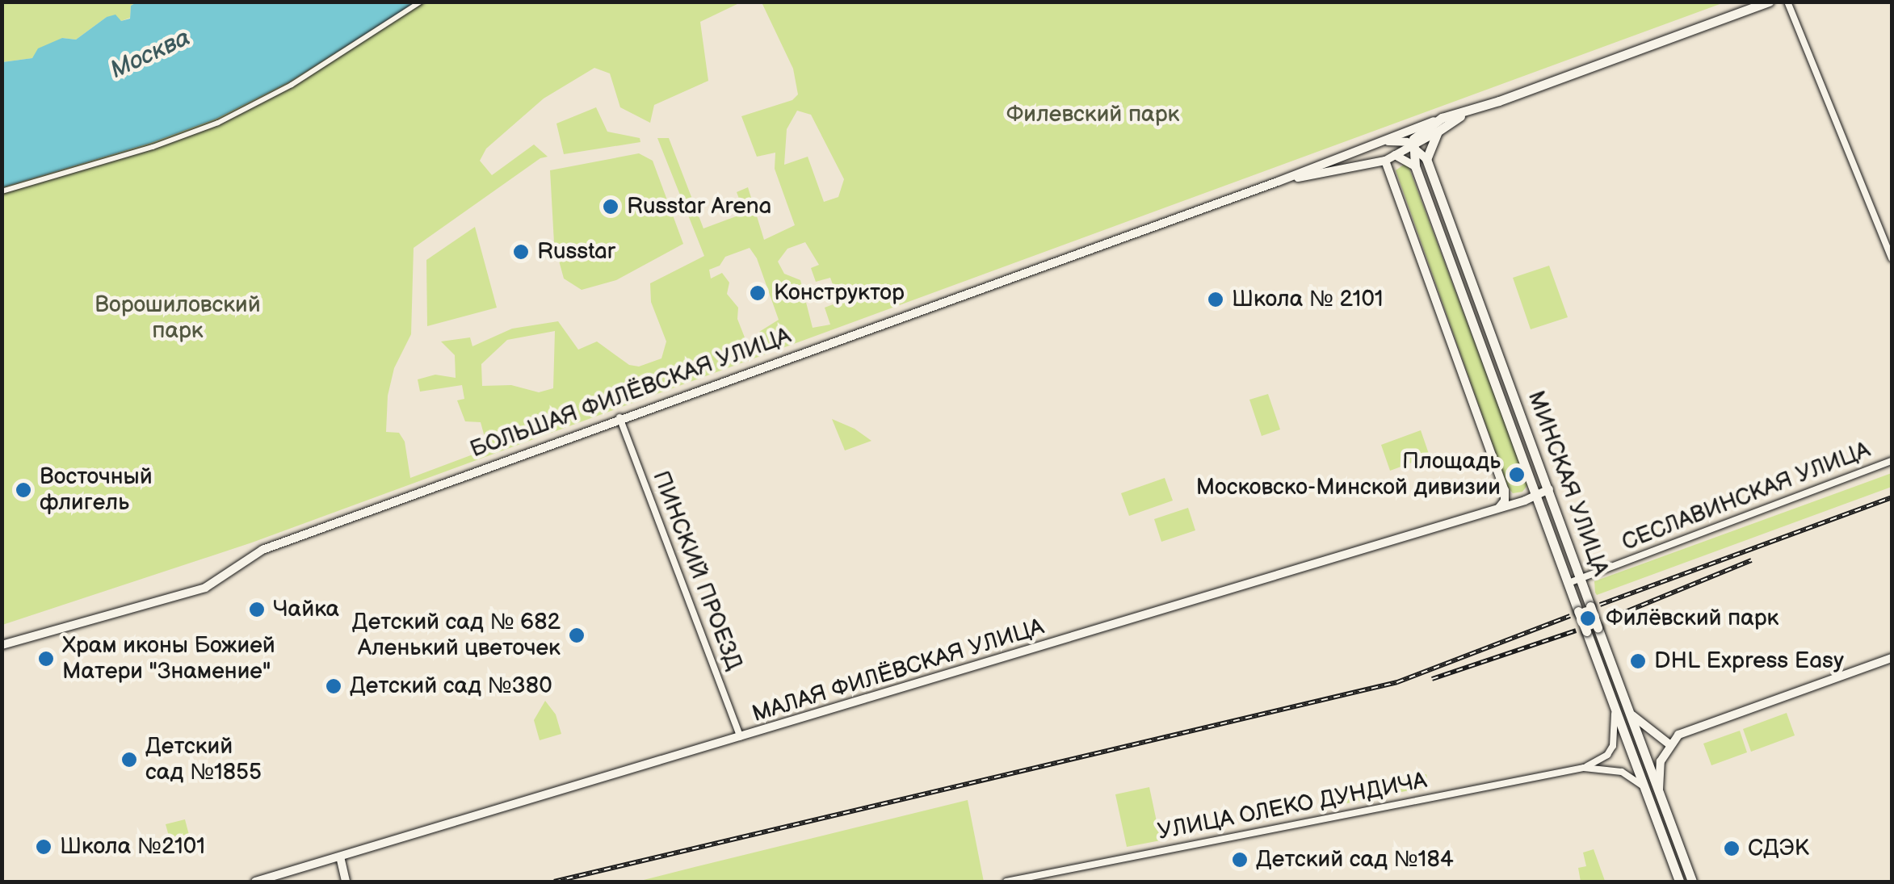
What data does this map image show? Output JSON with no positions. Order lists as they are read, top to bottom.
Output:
{
  "streets": {
    "main road": ["БОЛЬШАЯ ФИЛЁВСКАЯ УЛИЦА", "МИНСКАЯ УЛИЦА"],
    "street": [
      "СЕСЛАВИНСКАЯ УЛИЦА",
      "ПИНСКИЙ ПРОЕЗД",
      "МАЛАЯ ФИЛЁВСКАЯ УЛИЦА",
      "УЛИЦА ОЛЕКО ДУНДИЧА"
    ]
  },
  "crossings": [
    ["БОЛЬШАЯ ФИЛЁВСКАЯ УЛИЦА", "МИНСКАЯ УЛИЦА"],
    ["БОЛЬШАЯ ФИЛЁВСКАЯ УЛИЦА", "ПИНСКИЙ ПРОЕЗД"],
    ["МИНСКАЯ УЛИЦА", "СЕСЛАВИНСКАЯ УЛИЦА"],
    ["МИНСКАЯ УЛИЦА", "МАЛАЯ ФИЛЁВСКАЯ УЛИЦА"],
    ["МИНСКАЯ УЛИЦА", "УЛИЦА ОЛЕКО ДУНДИЧА"],
    ["ПИНСКИЙ ПРОЕЗД", "МАЛАЯ ФИЛЁВСКАЯ УЛИЦА"]
  ],
  "water": ["Москва"],
  "parks": ["Филевский парк", "Ворошиловский парк"],
  "places": [
    "Russtar Arena",
    "Russtar",
    "Конструктор",
    "Школа № 2101",
    "Площадь Московско-Минской дивизии",
    "Восточный флигель",
    "Чайка",
    "Филёвский парк",
    "Детский сад № 682 Аленький цветочек",
    "Храм иконы Божией Матери \"Знамение\"",
    "DHL Express Easy",
    "Детский сад №380",
    "Детский сад №1855",
    "Школа №2101",
    "СДЭК",
    "Детский сад №184"
  ]
}
